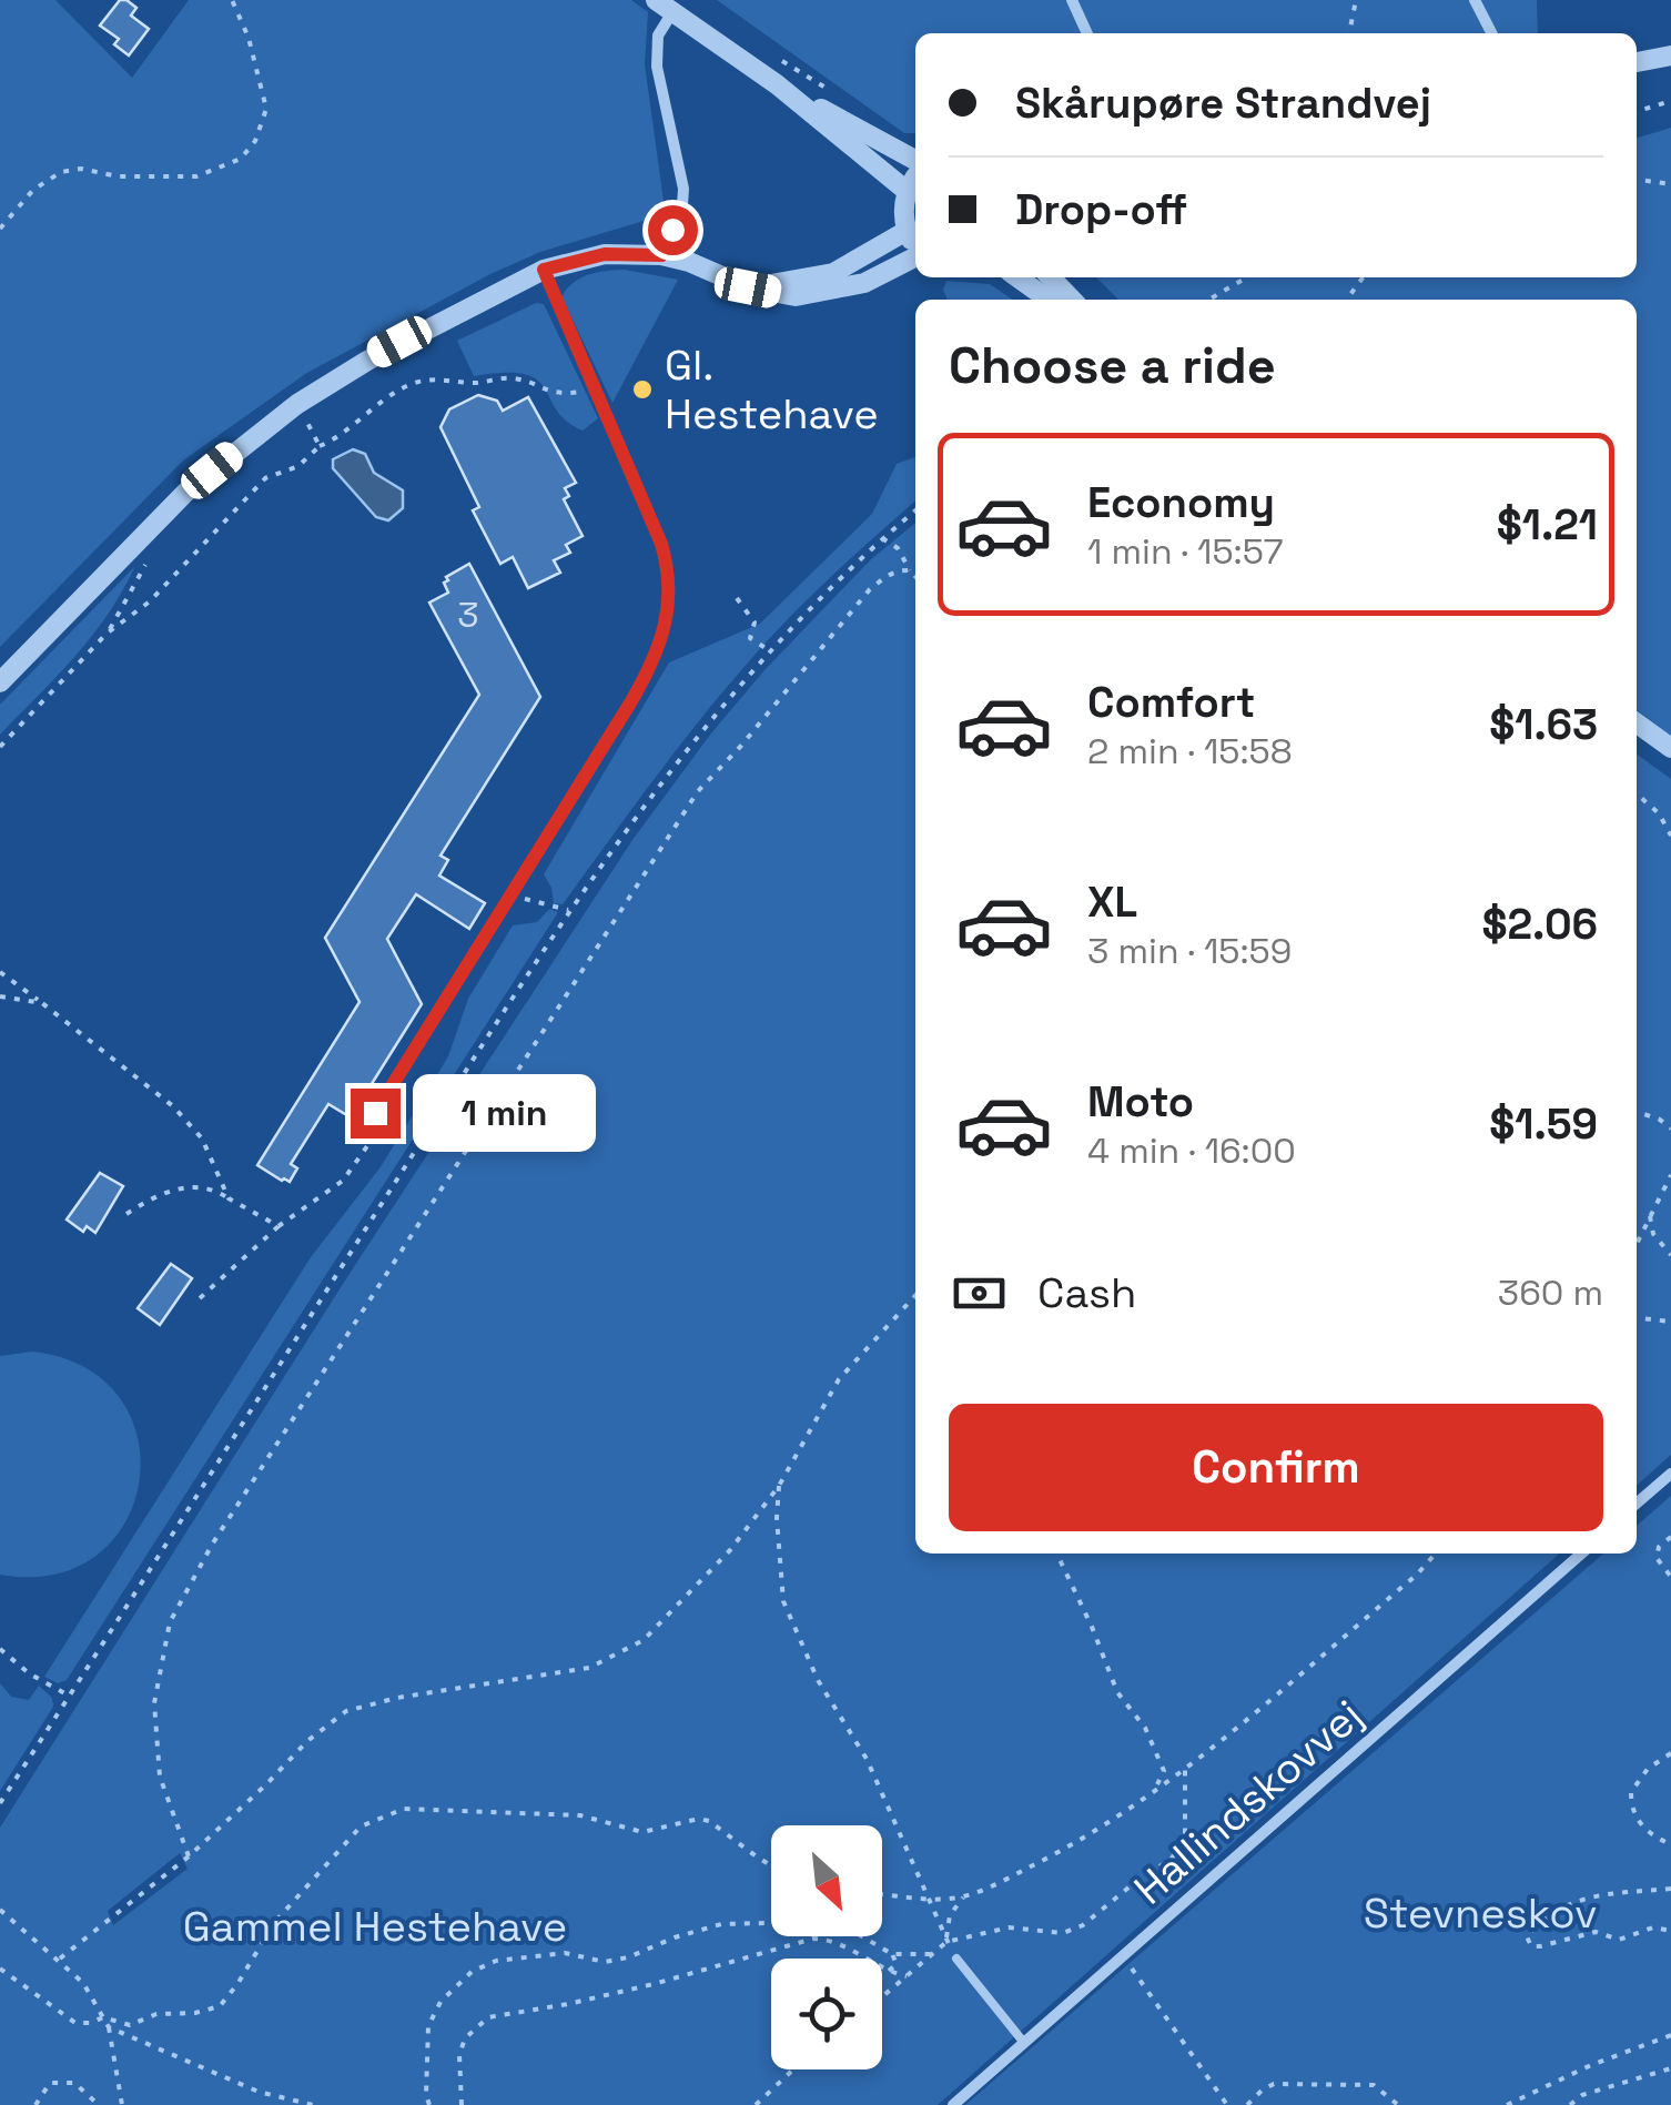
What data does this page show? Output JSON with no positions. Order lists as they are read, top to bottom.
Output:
{
  "streets": {
    "street": ["Hallindskovvej"]
  },
  "parks": ["Stevneskov", "Gammel Hestehave"],
  "places": ["Gl. Hestehave"],
  "house_numbers": ["3"],
  "north": "bottom right",
  "page": {
    "banner": ["Skårupøre Strandvej", "Drop-off"],
    "heading": "Choose a ride",
    "list": [
      {
        "name": "Economy",
        "note": "1 min · 15:57",
        "value": "$1.21"
      },
      {
        "name": "Comfort",
        "note": "2 min · 15:58",
        "value": "$1.63"
      },
      {
        "name": "XL",
        "note": "3 min · 15:59",
        "value": "$2.06"
      },
      {
        "name": "Moto",
        "note": "4 min · 16:00",
        "value": "$1.59"
      }
    ],
    "bubble": "1 min",
    "pay": ["Cash", "360 m"],
    "buttons": "Confirm"
  }
}
